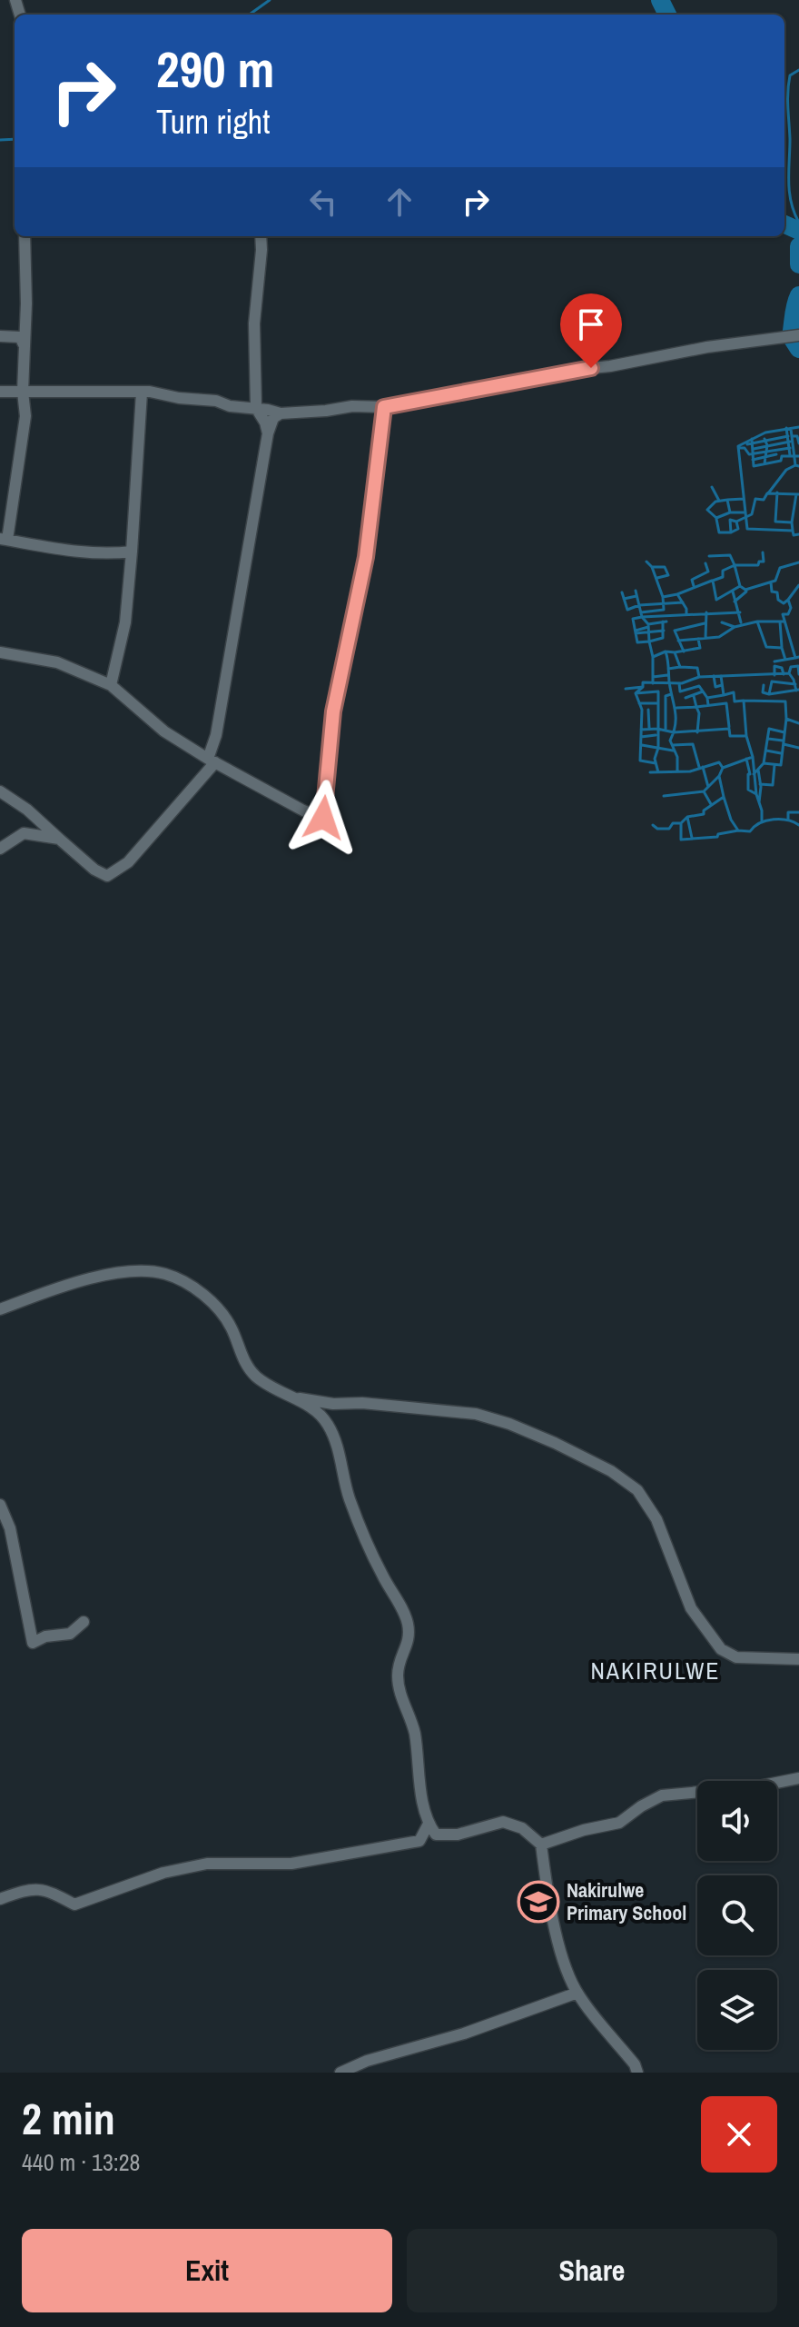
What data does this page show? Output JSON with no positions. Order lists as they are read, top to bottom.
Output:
{
  "districts": ["NAKIRULWE"],
  "places": {
    "school or university": ["Nakirulwe Primary School"]
  },
  "page": {
    "turn": ["290 m", "Turn right"],
    "heading": ["2 min", "440 m · 13:28"],
    "buttons": ["Exit", "Share"]
  }
}
